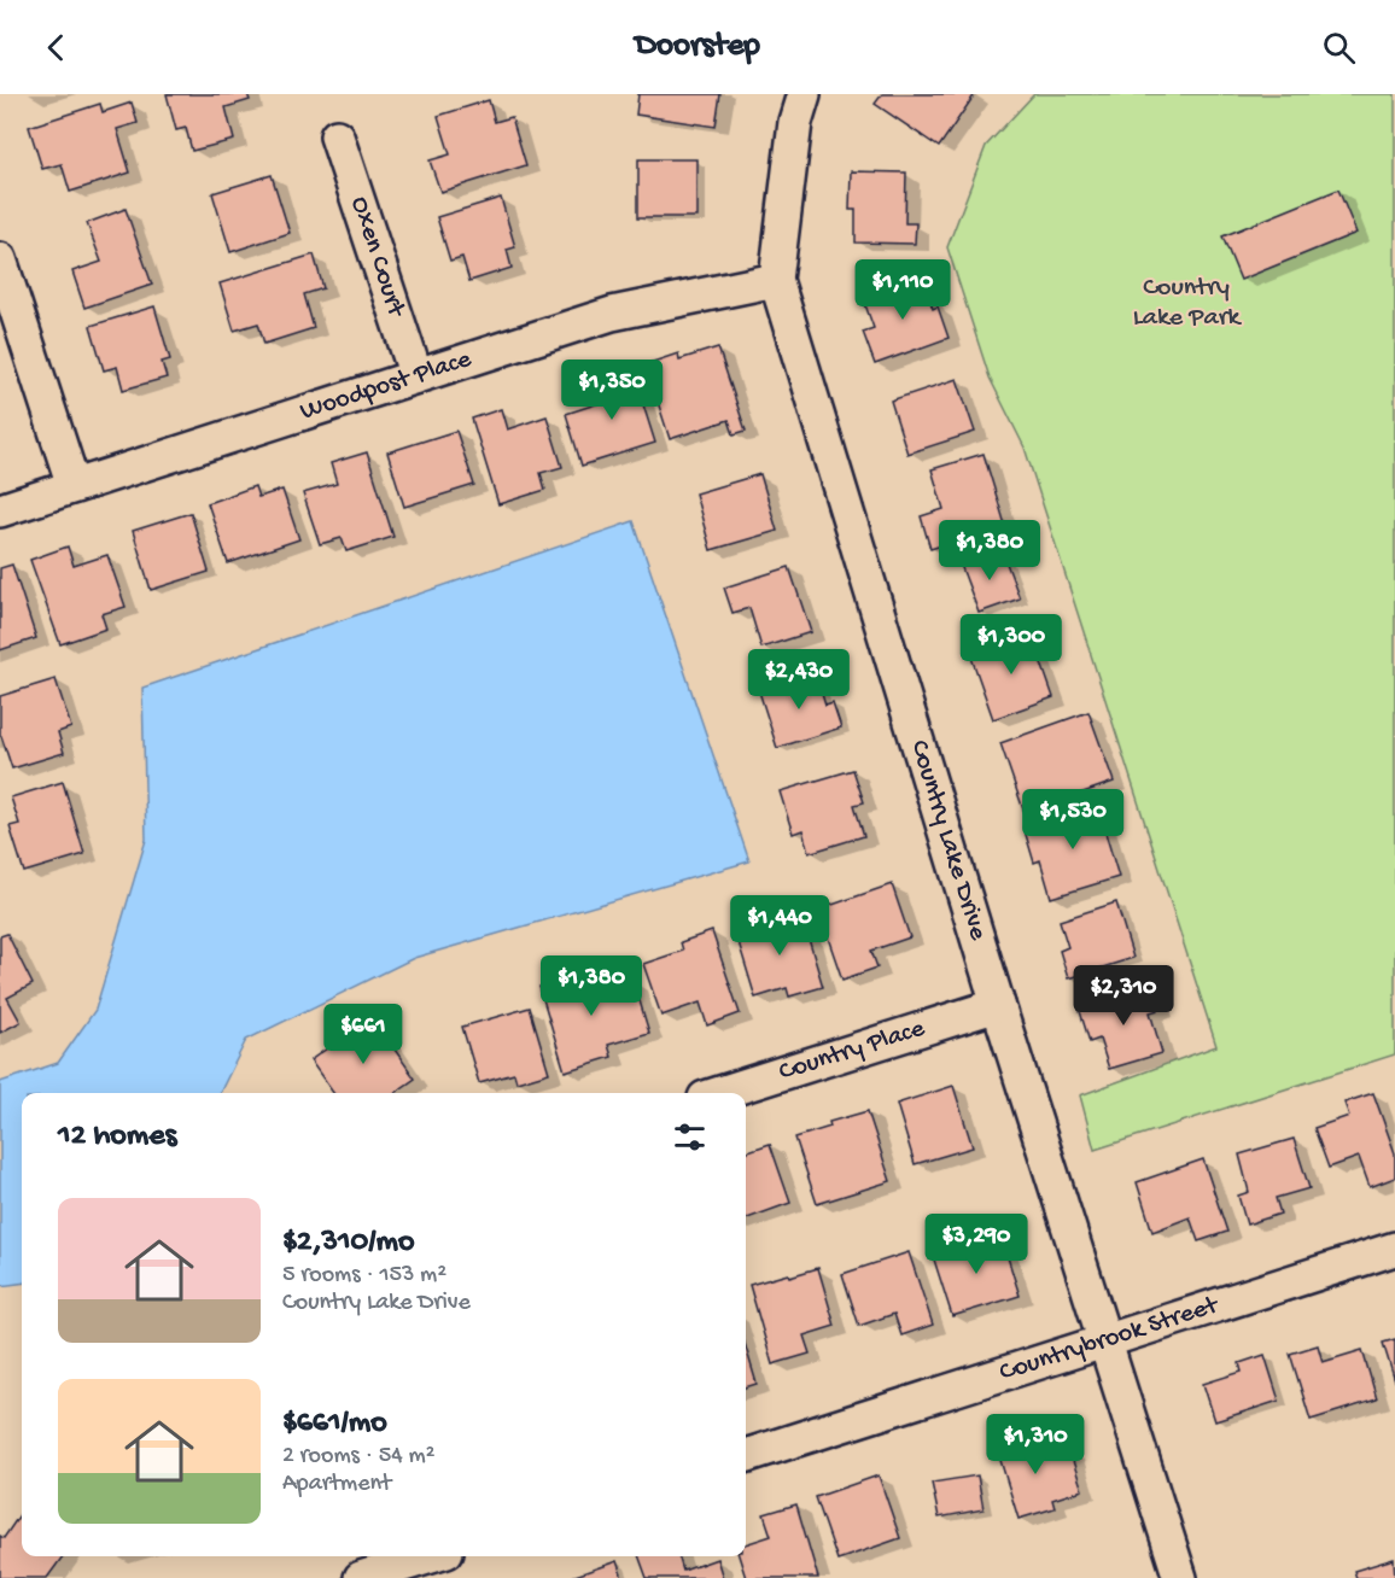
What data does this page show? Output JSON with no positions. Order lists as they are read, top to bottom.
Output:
{
  "streets": {
    "street": [
      "Oxen Court",
      "Woodpost Place",
      "Country Lake Drive",
      "Country Place",
      "Countrybrook Street"
    ]
  },
  "crossings": [
    ["Oxen Court", "Woodpost Place"],
    ["Woodpost Place", "Country Lake Drive"],
    ["Country Lake Drive", "Country Place"],
    ["Country Lake Drive", "Countrybrook Street"]
  ],
  "parks": ["Country Lake Park"],
  "page": {
    "header": "Doorstep",
    "price": [
      "$1,110",
      "$1,350",
      "$1,380",
      "$1,300",
      "$2,430",
      "$1,530",
      "$1,440",
      "$1,380",
      "$2,310",
      "$661",
      "$3,290",
      "$1,310"
    ],
    "heading": "12 homes",
    "list": [
      {
        "name": "$2,310/mo",
        "note": "5 rooms · 153 m² · Country Lake Drive"
      },
      {
        "name": "$661/mo",
        "note": "2 rooms · 54 m² · Apartment"
      }
    ]
  }
}
